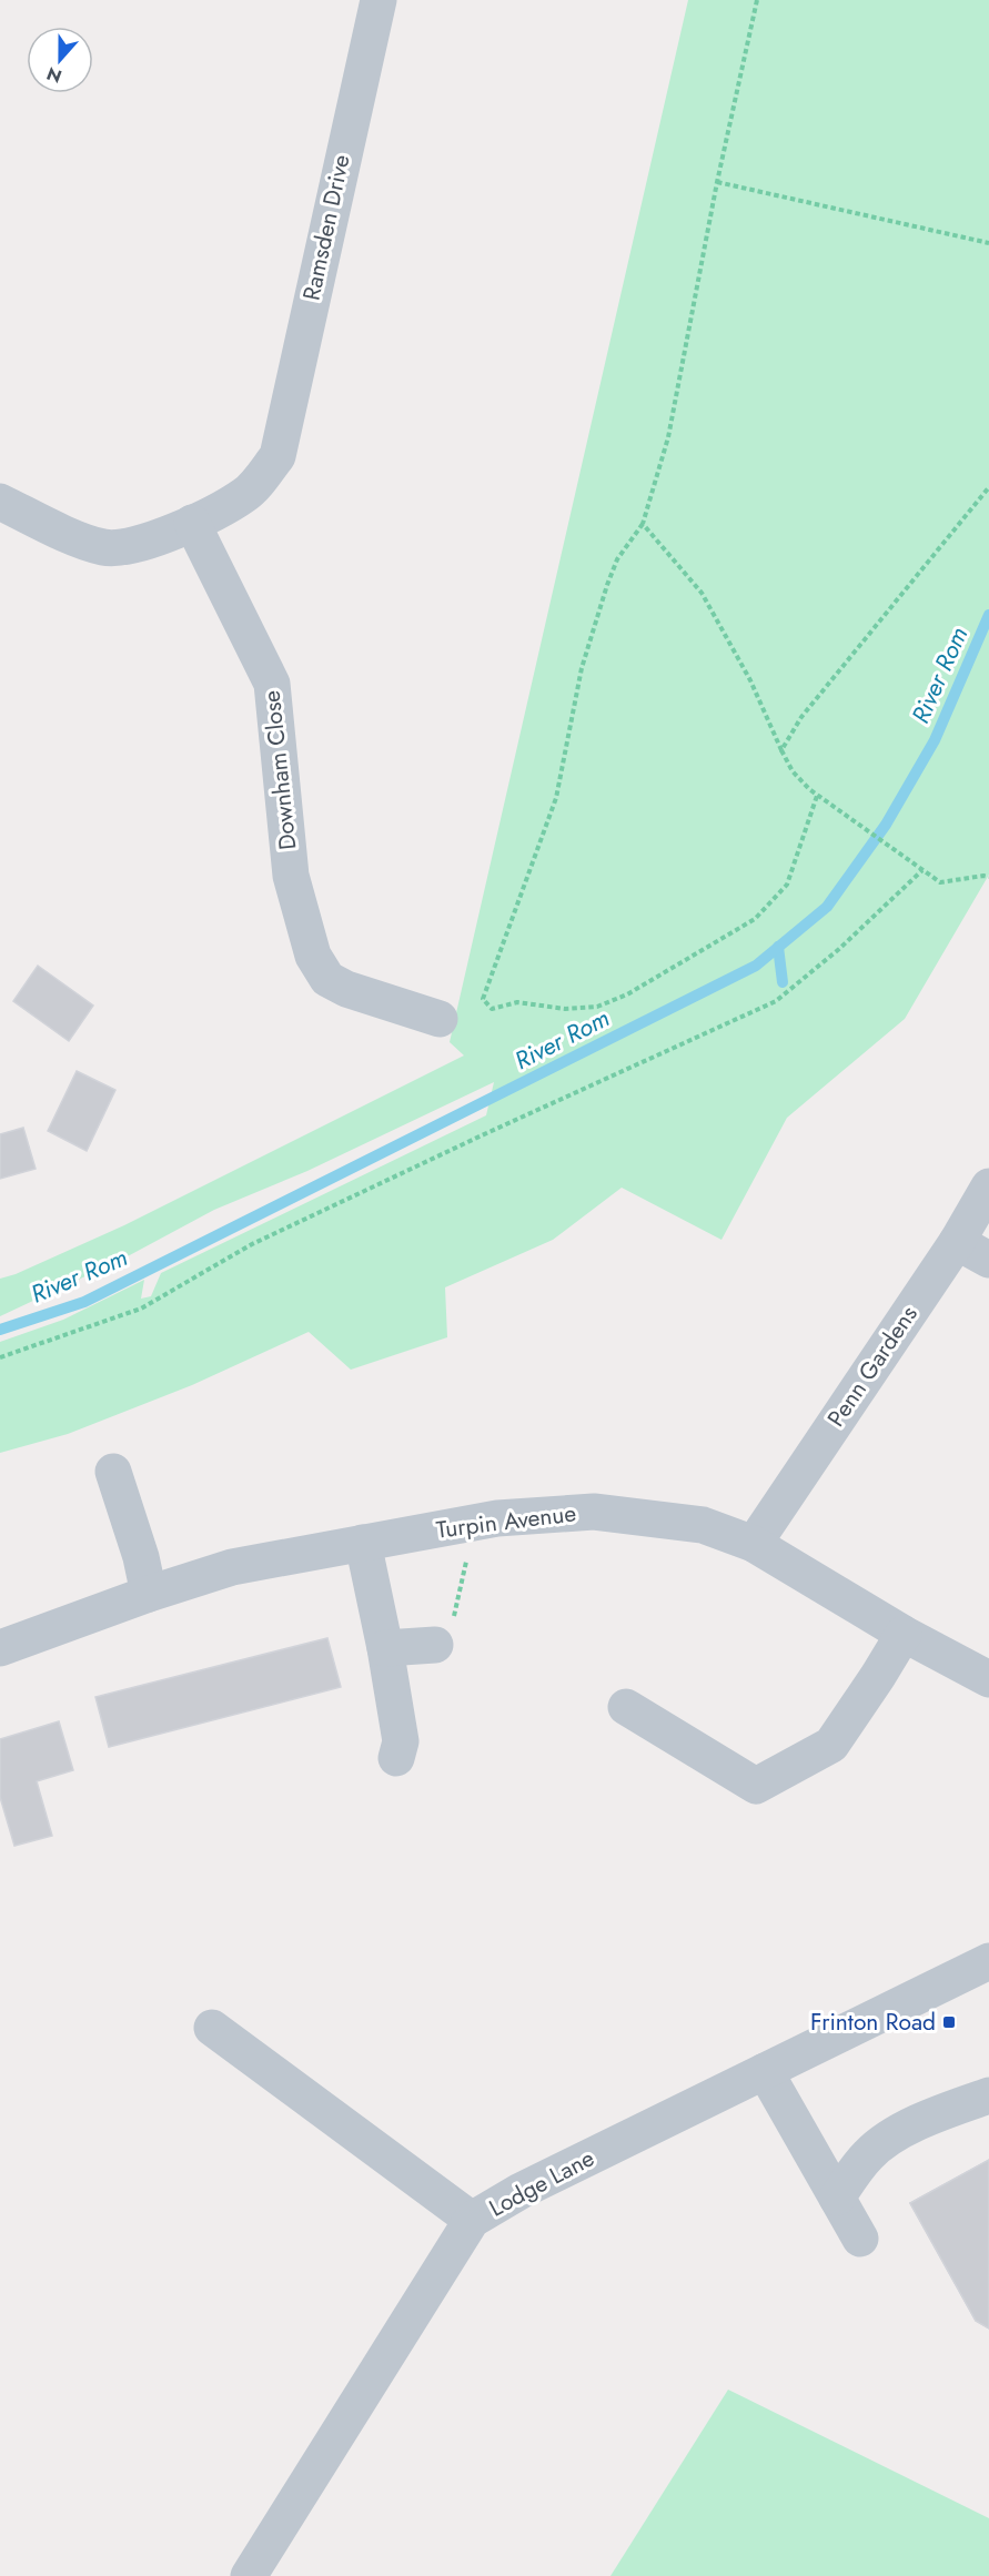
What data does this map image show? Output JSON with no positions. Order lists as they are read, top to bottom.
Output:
{
  "streets": {
    "street": [
      "Ramsden Drive",
      "Downham Close",
      "Penn Gardens",
      "Turpin Avenue",
      "Lodge Lane"
    ]
  },
  "crossings": [
    ["Ramsden Drive", "Downham Close"],
    ["Penn Gardens", "Turpin Avenue"]
  ],
  "water": ["River Rom"],
  "places": {
    "transit": ["Frinton Road"]
  },
  "north": "bottom"
}
